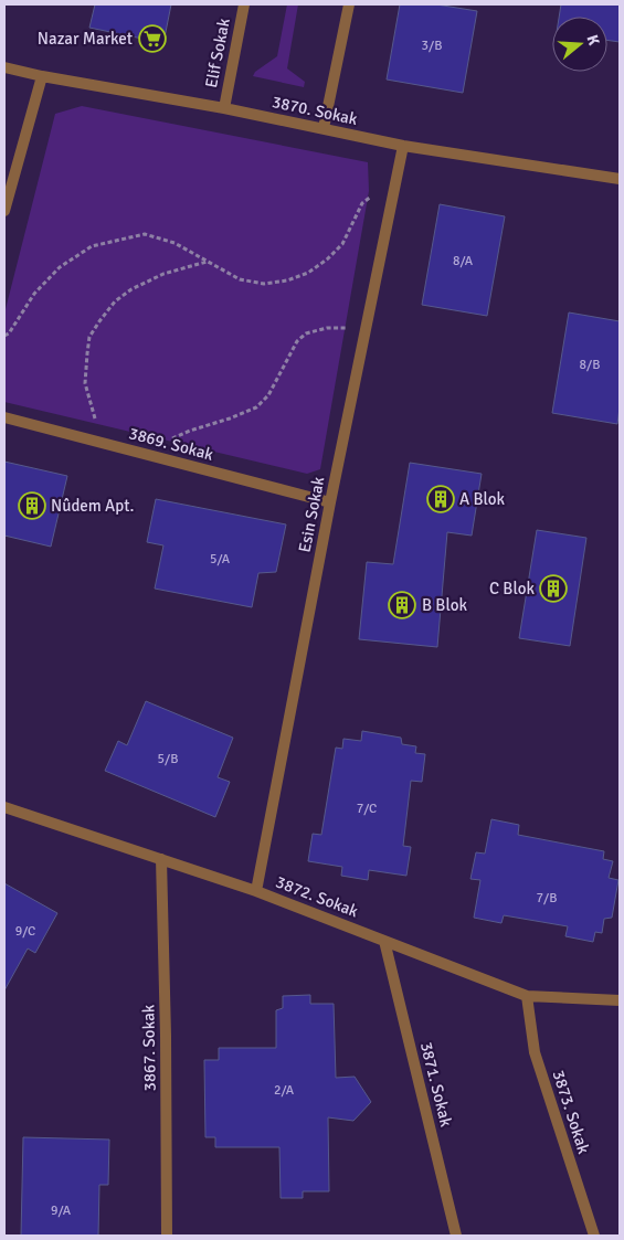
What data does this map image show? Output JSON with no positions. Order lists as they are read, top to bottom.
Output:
{
  "streets": {
    "street": [
      "Elif Sokak",
      "3870. Sokak",
      "3869. Sokak",
      "Esin Sokak",
      "3872. Sokak",
      "3867. Sokak",
      "3871. Sokak",
      "3873. Sokak"
    ]
  },
  "crossings": [
    ["Elif Sokak", "3870. Sokak"],
    ["3870. Sokak", "Esin Sokak"],
    ["3869. Sokak", "Esin Sokak"],
    ["Esin Sokak", "3872. Sokak"],
    ["3872. Sokak", "3867. Sokak"],
    ["3872. Sokak", "3871. Sokak"],
    ["3872. Sokak", "3873. Sokak"]
  ],
  "places": {
    "supermarket": ["Nazar Market"],
    "building": [
      "A Blok",
      "Nûdem Apt.",
      "C Blok",
      "B Blok"
    ]
  },
  "house_numbers": [
    "3/B",
    "8/A",
    "8/B",
    "5/A",
    "5/B",
    "7/C",
    "7/B",
    "9/C",
    "2/A",
    "9/A"
  ],
  "north": "right"
}
